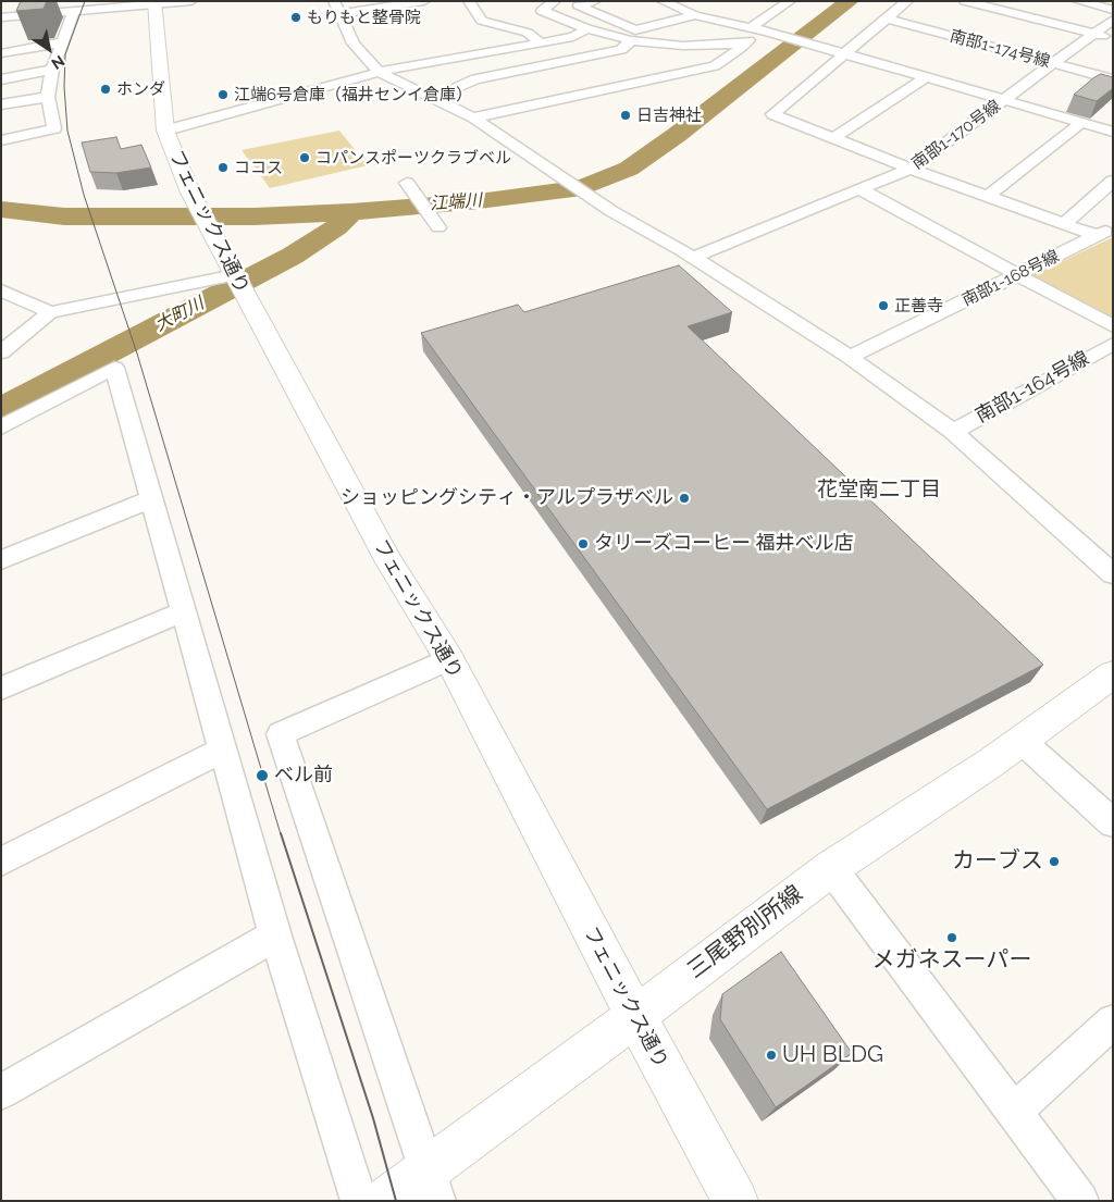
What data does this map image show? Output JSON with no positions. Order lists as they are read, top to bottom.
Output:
{
  "streets": {
    "main road": ["フェニックス通り", "三尾野別所線"],
    "street": [
      "南部1-174号線",
      "南部1-170号線",
      "南部1-168号線",
      "南部1-164号線"
    ]
  },
  "crossings": [
    ["南部1-174号線", "南部1-170号線"],
    ["フェニックス通り", "三尾野別所線"]
  ],
  "districts": ["花堂南二丁目"],
  "water": ["江端川", "大町川"],
  "places": [
    "もりもと整骨院",
    "ホンダ",
    "江端6号倉庫（福井センイ倉庫）",
    "日吉神社",
    "コパンスポーツクラブベル",
    "ココス",
    "正善寺",
    "ショッピングシティ・アルプラザベル",
    "タリーズコーヒー 福井ベル店",
    "ベル前",
    "カーブス",
    "メガネスーパー",
    "UH BLDG"
  ],
  "north": "bottom right"
}
